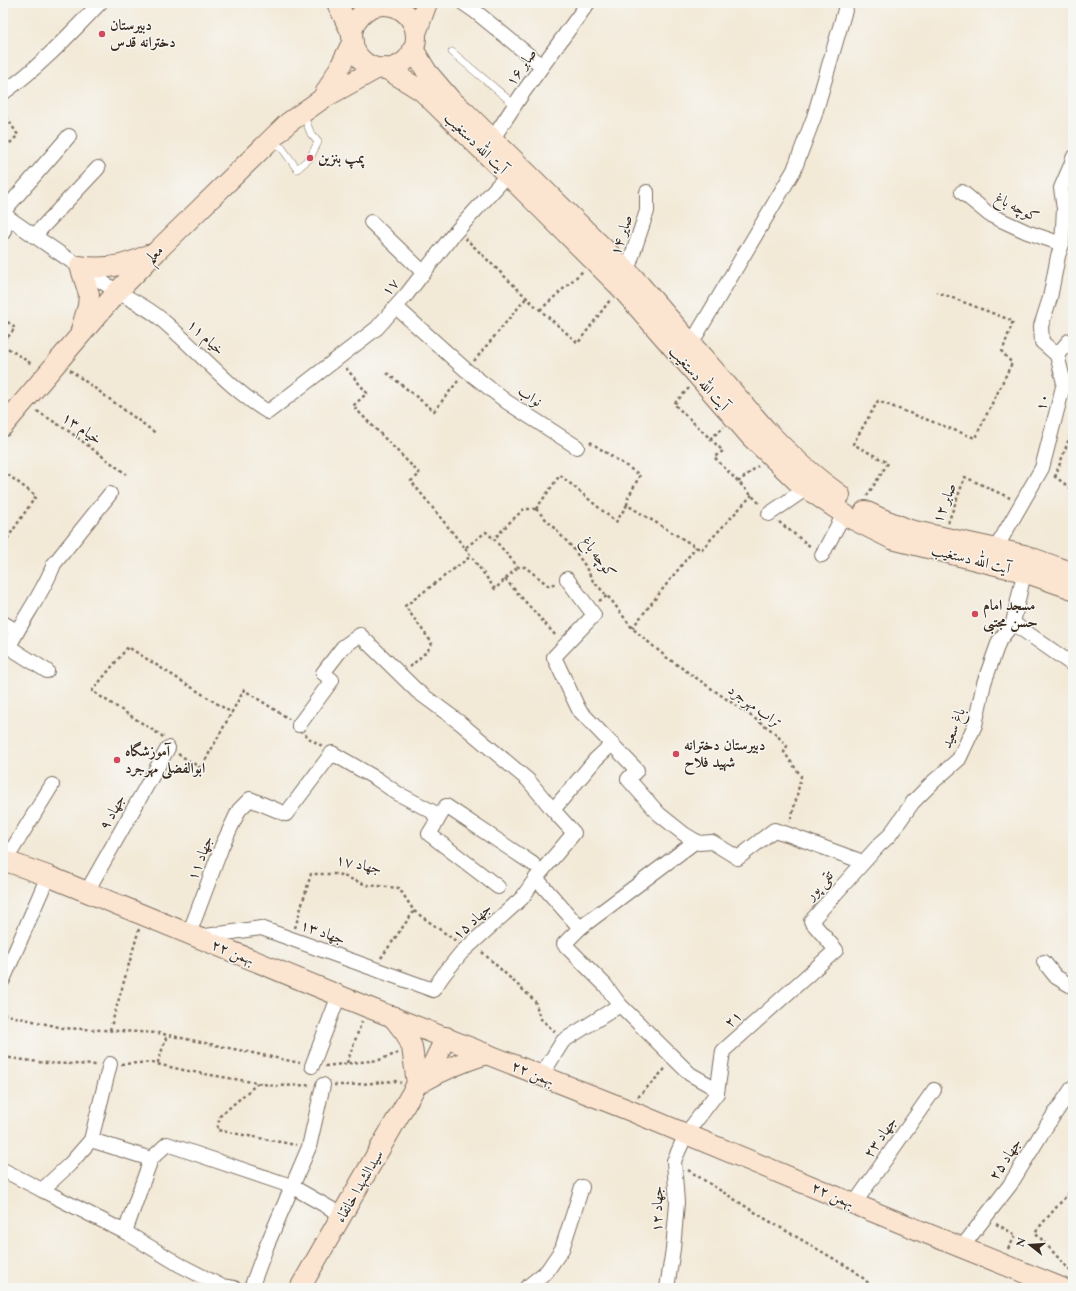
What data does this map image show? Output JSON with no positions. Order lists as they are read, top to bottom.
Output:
{
  "streets": {
    "main road": [
      "آیت الله دستغیب",
      "معلم",
      "۲۲ بهمن",
      "سیدالشهدا خانقاء"
    ],
    "street": [
      "صابر ۱۶",
      "کوچه باغ",
      "صایر ۱۴",
      "۱۷",
      "خیام ۱۱",
      "نواب",
      "۱۰",
      "باغ سعید",
      "جهاد ۹",
      "جهاد ۱۱",
      "تقی پور",
      "جهاد ۱۵",
      "جهاد ۱۳",
      "۲۱",
      "جهاد ۲۳",
      "جهاد ۲۵",
      "جهاد ۱۲"
    ],
    "path": [
      "خیام ۱۳",
      "صابر ۱۲",
      "تراب مهرجرد",
      "جهاد ۱۷"
    ]
  },
  "crossings": [
    ["صابر ۱۶", "آیت الله دستغیب"],
    ["آیت الله دستغیب", "صایر ۱۴"],
    ["آیت الله دستغیب", "معلم"],
    ["آیت الله دستغیب", "۱۷"],
    ["آیت الله دستغیب", "۱۰"],
    ["آیت الله دستغیب", "صابر ۱۲"],
    ["کوچه باغ", "تراب مهرجرد"],
    ["معلم", "خیام ۱۱"],
    ["معلم", "خیام ۱۳"],
    ["۱۷", "خیام ۱۱"],
    ["۱۷", "نواب"],
    ["۱۰", "صابر ۱۲"],
    ["باغ سعید", "تقی پور"],
    ["جهاد ۹", "۲۲ بهمن"],
    ["جهاد ۱۱", "جهاد ۱۳"],
    ["جهاد ۱۱", "۲۲ بهمن"],
    ["جهاد ۱۷", "جهاد ۱۵"],
    ["جهاد ۱۷", "جهاد ۱۳"],
    ["تقی پور", "۲۱"],
    ["جهاد ۱۵", "جهاد ۱۳"],
    ["جهاد ۱۳", "۲۲ بهمن"],
    ["۲۲ بهمن", "۲۱"],
    ["۲۲ بهمن", "جهاد ۲۳"],
    ["۲۲ بهمن", "جهاد ۲۵"],
    ["۲۲ بهمن", "سیدالشهدا خانقاء"],
    ["۲۲ بهمن", "جهاد ۱۲"],
    ["۲۱", "جهاد ۱۲"]
  ],
  "places": [
    "دبیرستان دخترانه قدس",
    "پمپ بنزین",
    "مسجد امام حسن مجتبی",
    "دبیرستان دخترانه شهید فلاح",
    "آموزشگاه ابوالفضلی مهرجرد"
  ],
  "north": "left"
}
